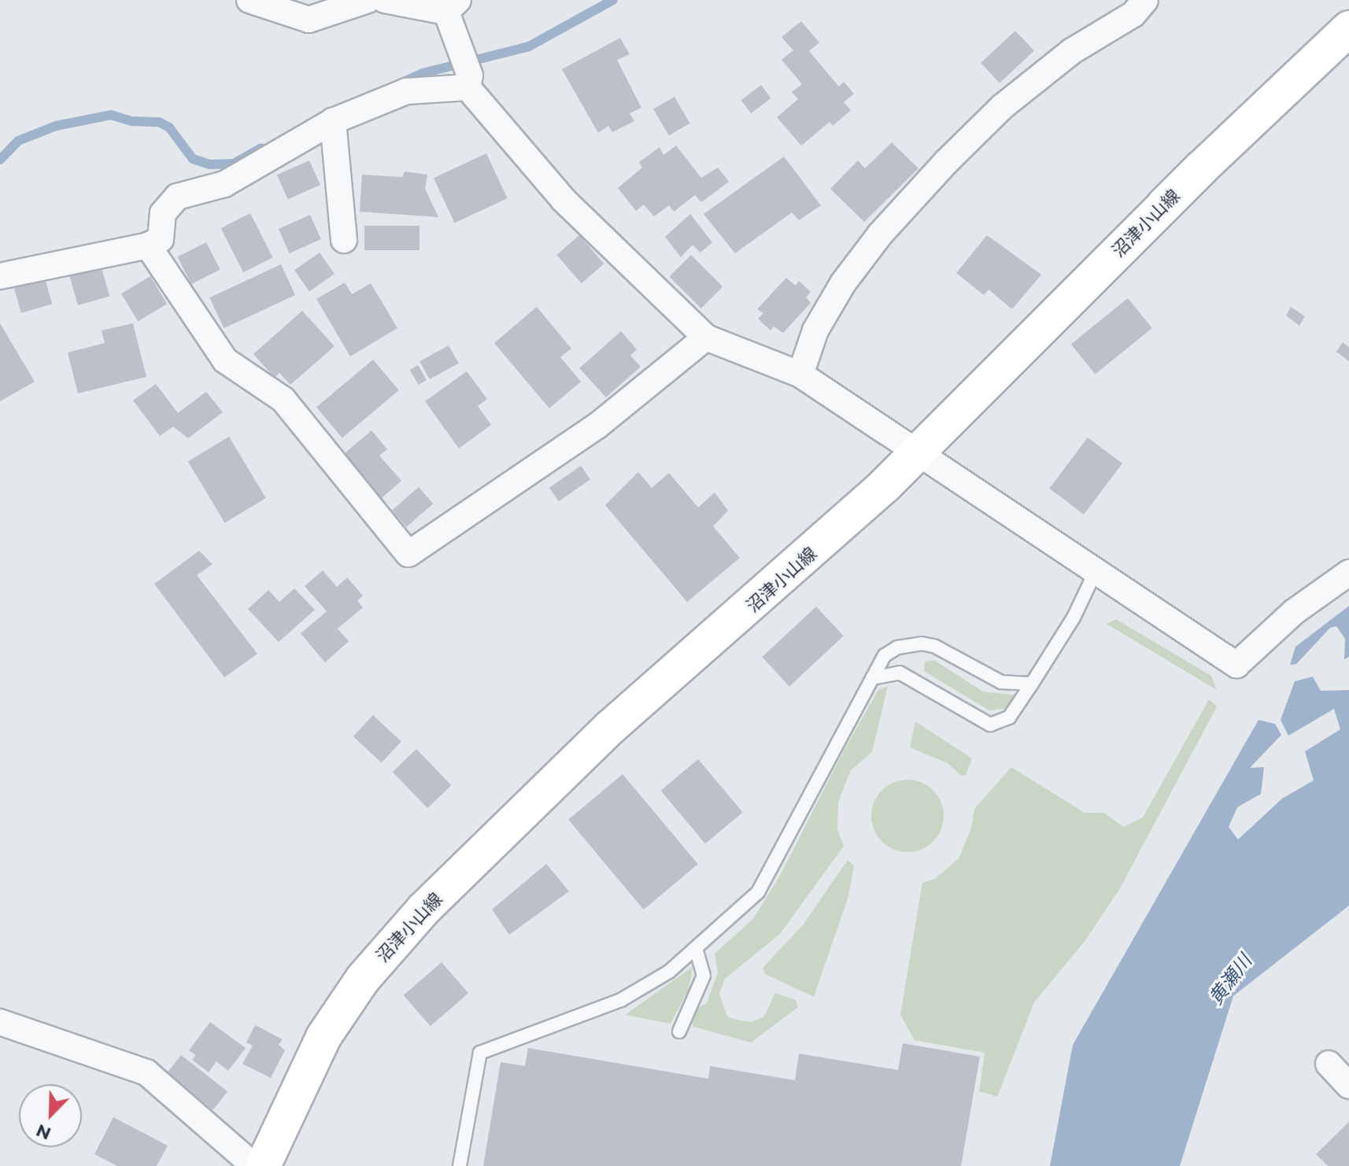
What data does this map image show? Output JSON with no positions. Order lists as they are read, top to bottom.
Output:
{
  "streets": {
    "main road": ["沼津小山線"]
  },
  "water": ["黄瀬川"],
  "north": "bottom left"
}
